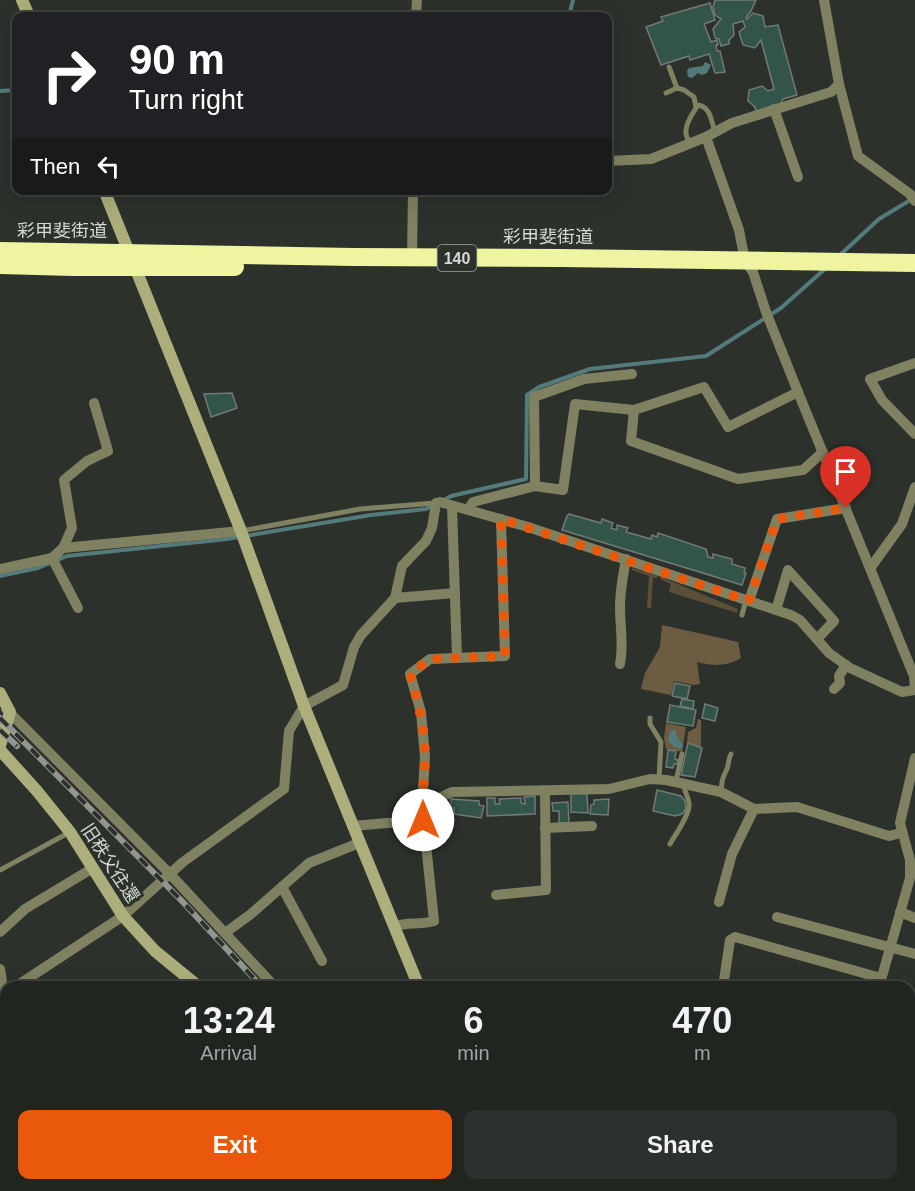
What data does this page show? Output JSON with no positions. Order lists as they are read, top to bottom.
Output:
{
  "streets": {
    "highway": ["彩甲斐街道", "140"],
    "street": ["旧秩父往還"]
  },
  "page": {
    "turn": ["90 m", "Turn right"],
    "then": "Then",
    "eta": [
      "13:24",
      "Arrival",
      "6",
      "min",
      "470",
      "m"
    ],
    "buttons": ["Exit", "Share"]
  }
}
